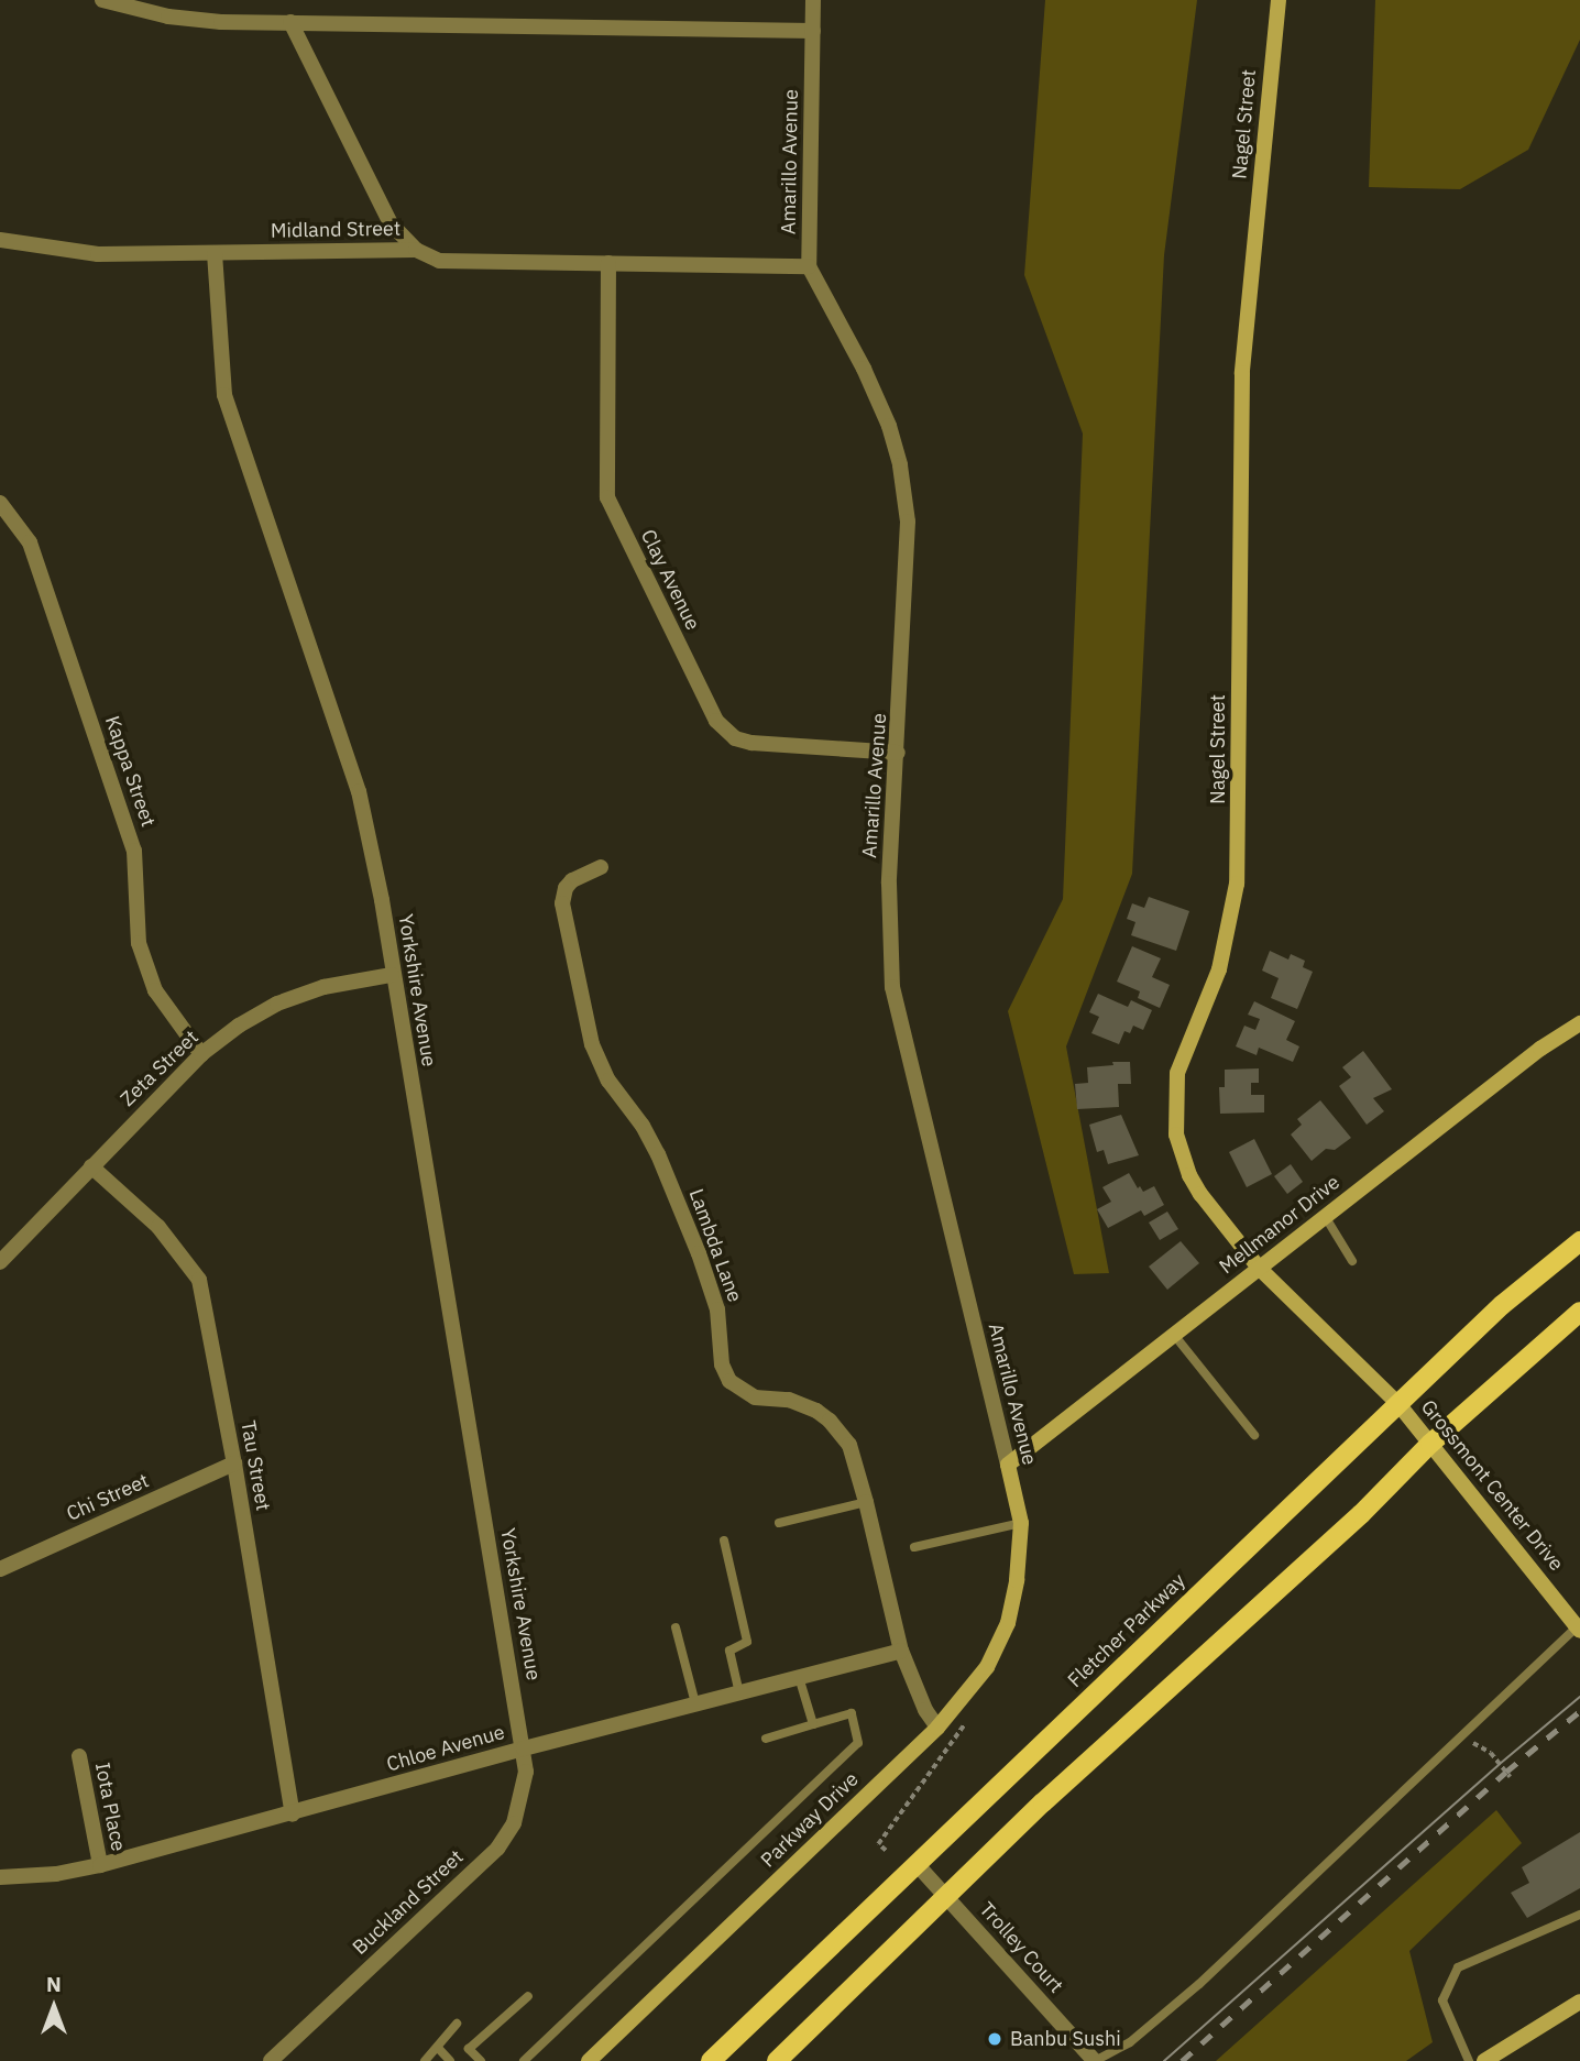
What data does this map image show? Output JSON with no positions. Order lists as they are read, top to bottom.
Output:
{
  "streets": {
    "main road": ["Fletcher Parkway"],
    "street": [
      "Nagel Street",
      "Amarillo Avenue",
      "Midland Street",
      "Clay Avenue",
      "Kappa Street",
      "Yorkshire Avenue",
      "Zeta Street",
      "Mellmanor Drive",
      "Lambda Lane",
      "Tau Street",
      "Grossmont Center Drive",
      "Chi Street",
      "Chloe Avenue",
      "Iota Place",
      "Parkway Drive",
      "Buckland Street",
      "Trolley Court"
    ]
  },
  "crossings": [
    ["Nagel Street", "Mellmanor Drive"],
    ["Nagel Street", "Grossmont Center Drive"],
    ["Nagel Street", "Fletcher Parkway"],
    ["Amarillo Avenue", "Midland Street"],
    ["Amarillo Avenue", "Clay Avenue"],
    ["Amarillo Avenue", "Mellmanor Drive"],
    ["Amarillo Avenue", "Parkway Drive"],
    ["Midland Street", "Clay Avenue"],
    ["Midland Street", "Yorkshire Avenue"],
    ["Kappa Street", "Zeta Street"],
    ["Yorkshire Avenue", "Zeta Street"],
    ["Yorkshire Avenue", "Chloe Avenue"],
    ["Yorkshire Avenue", "Buckland Street"],
    ["Zeta Street", "Tau Street"],
    ["Lambda Lane", "Chloe Avenue"],
    ["Lambda Lane", "Parkway Drive"],
    ["Tau Street", "Chi Street"],
    ["Tau Street", "Chloe Avenue"],
    ["Grossmont Center Drive", "Fletcher Parkway"],
    ["Fletcher Parkway", "Trolley Court"],
    ["Chloe Avenue", "Iota Place"],
    ["Chloe Avenue", "Buckland Street"]
  ],
  "places": ["Banbu Sushi"],
  "north": "top"
}
